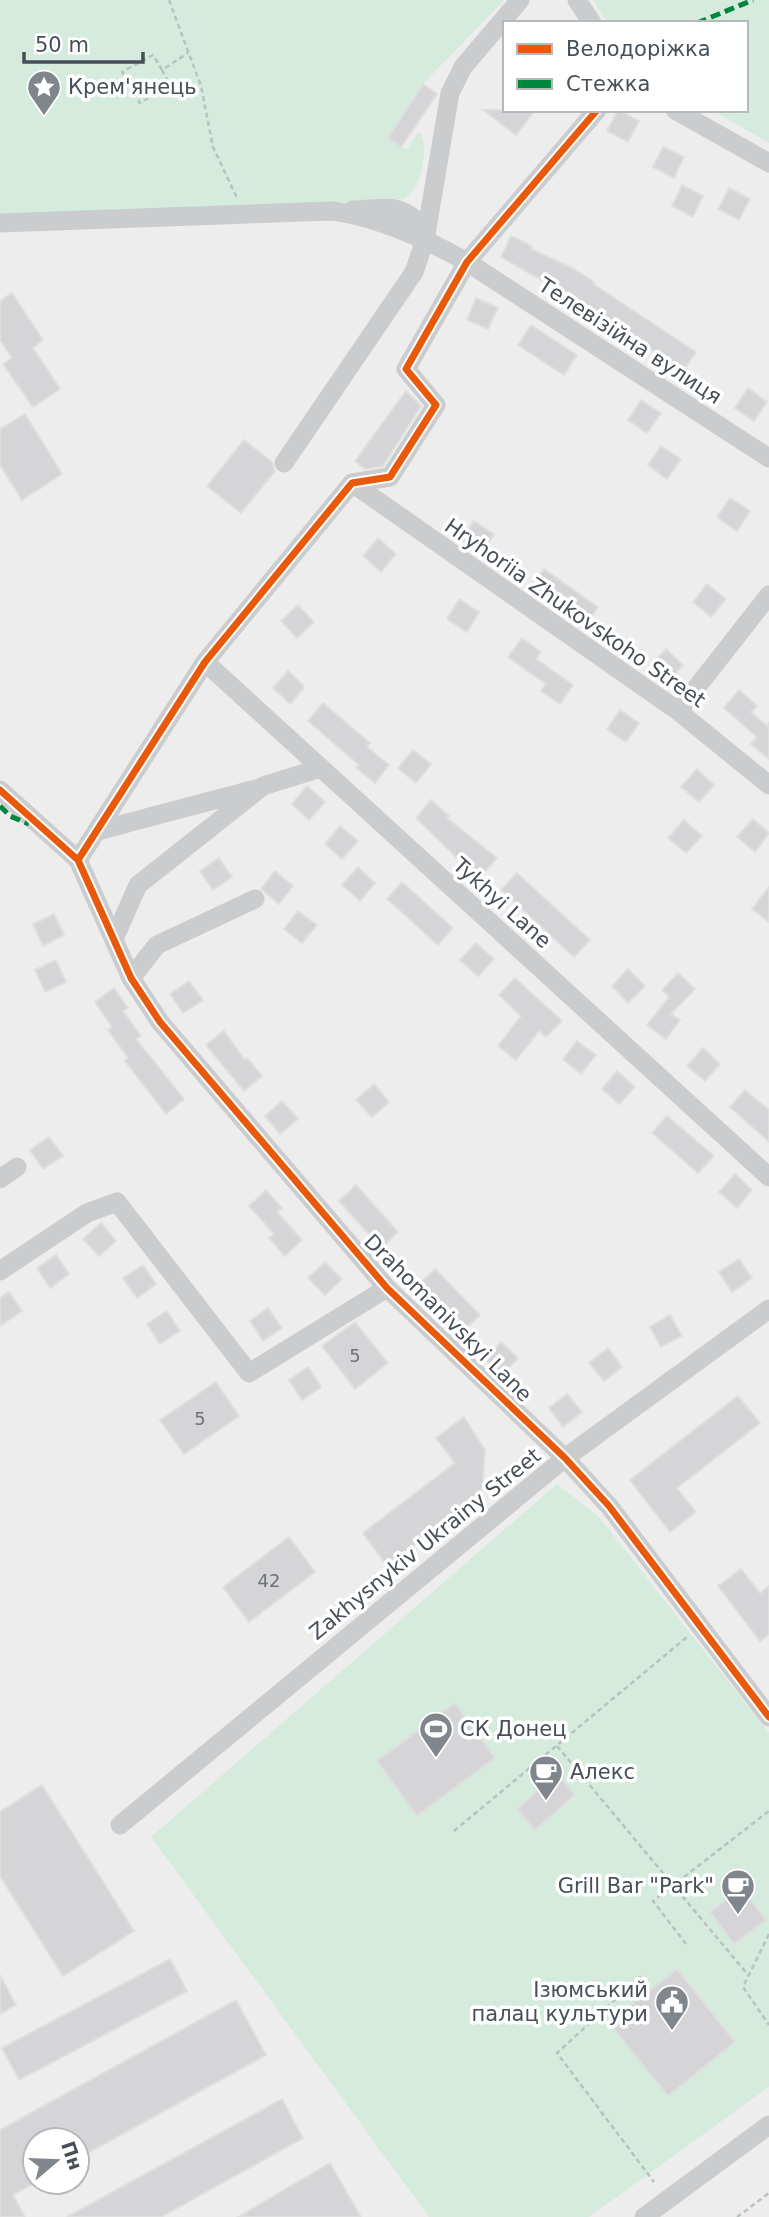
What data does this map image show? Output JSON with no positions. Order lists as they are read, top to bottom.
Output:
{
  "streets": {
    "street": [
      "Телевізійна вулиця",
      "Hryhoriia Zhukovskoho Street",
      "Tykhyi Lane",
      "Drahomanivskyi Lane",
      "Zakhysnykiv Ukrainy Street"
    ]
  },
  "crossings": [
    ["Drahomanivskyi Lane", "Zakhysnykiv Ukrainy Street"]
  ],
  "places": {
    "place": ["Крем'янець"],
    "sports": ["СК Донец"],
    "cafe": ["Алекс", "Grill Bar \"Park\""],
    "public building": ["Ізюмський палац культури"]
  },
  "house_numbers": ["5", "5", "42"],
  "legend": ["Велодоріжка", "Стежка"],
  "scale_bar": "50 m",
  "north": "right"
}
